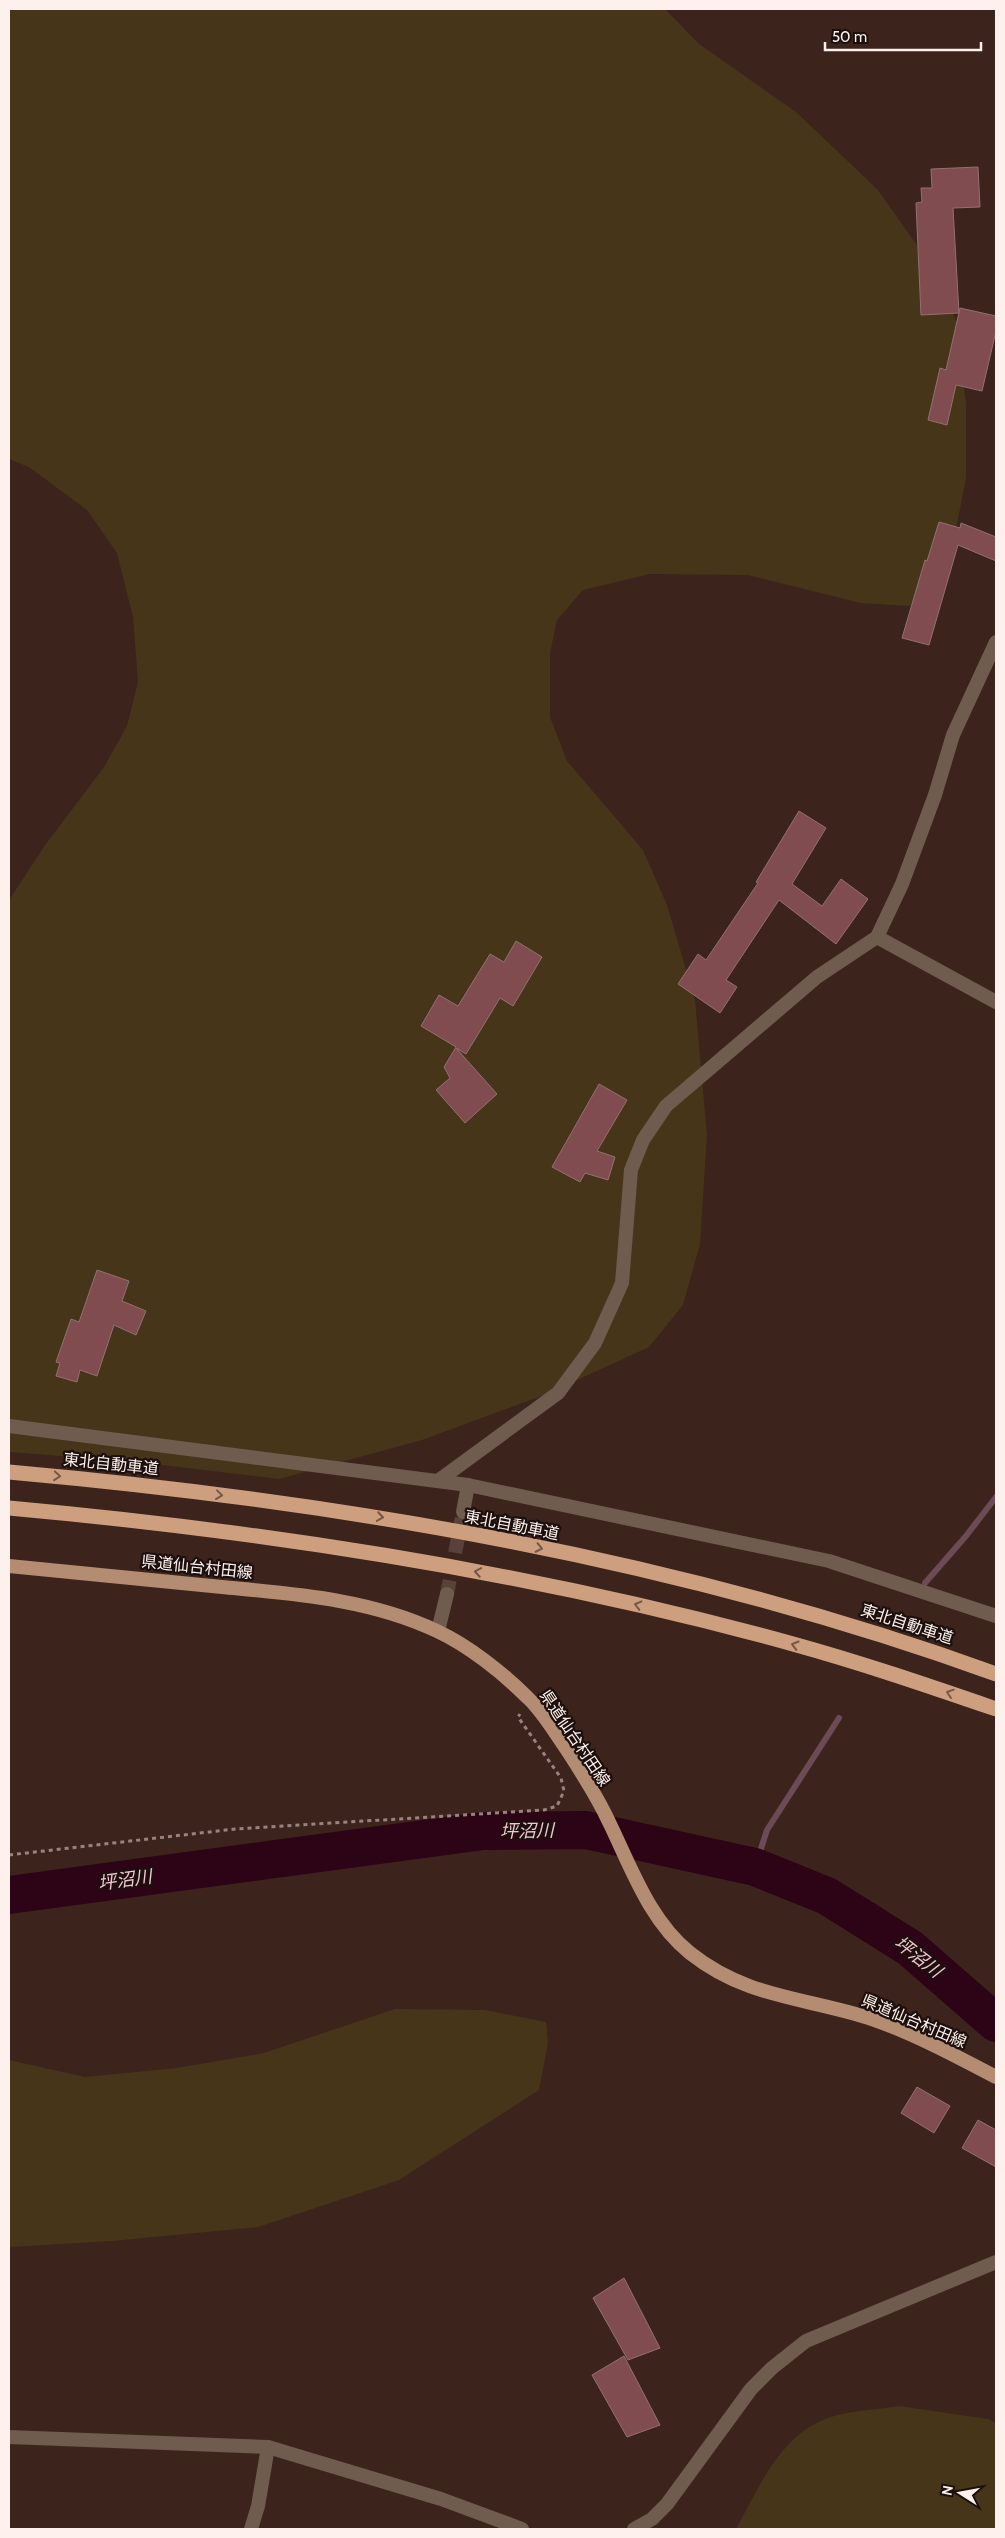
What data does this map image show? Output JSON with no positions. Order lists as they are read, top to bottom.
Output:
{
  "streets": {
    "highway": ["東北自動車道"],
    "main road": ["県道仙台村田線"]
  },
  "water": ["坪沼川"],
  "scale_bar": "50 m",
  "north": "left"
}
